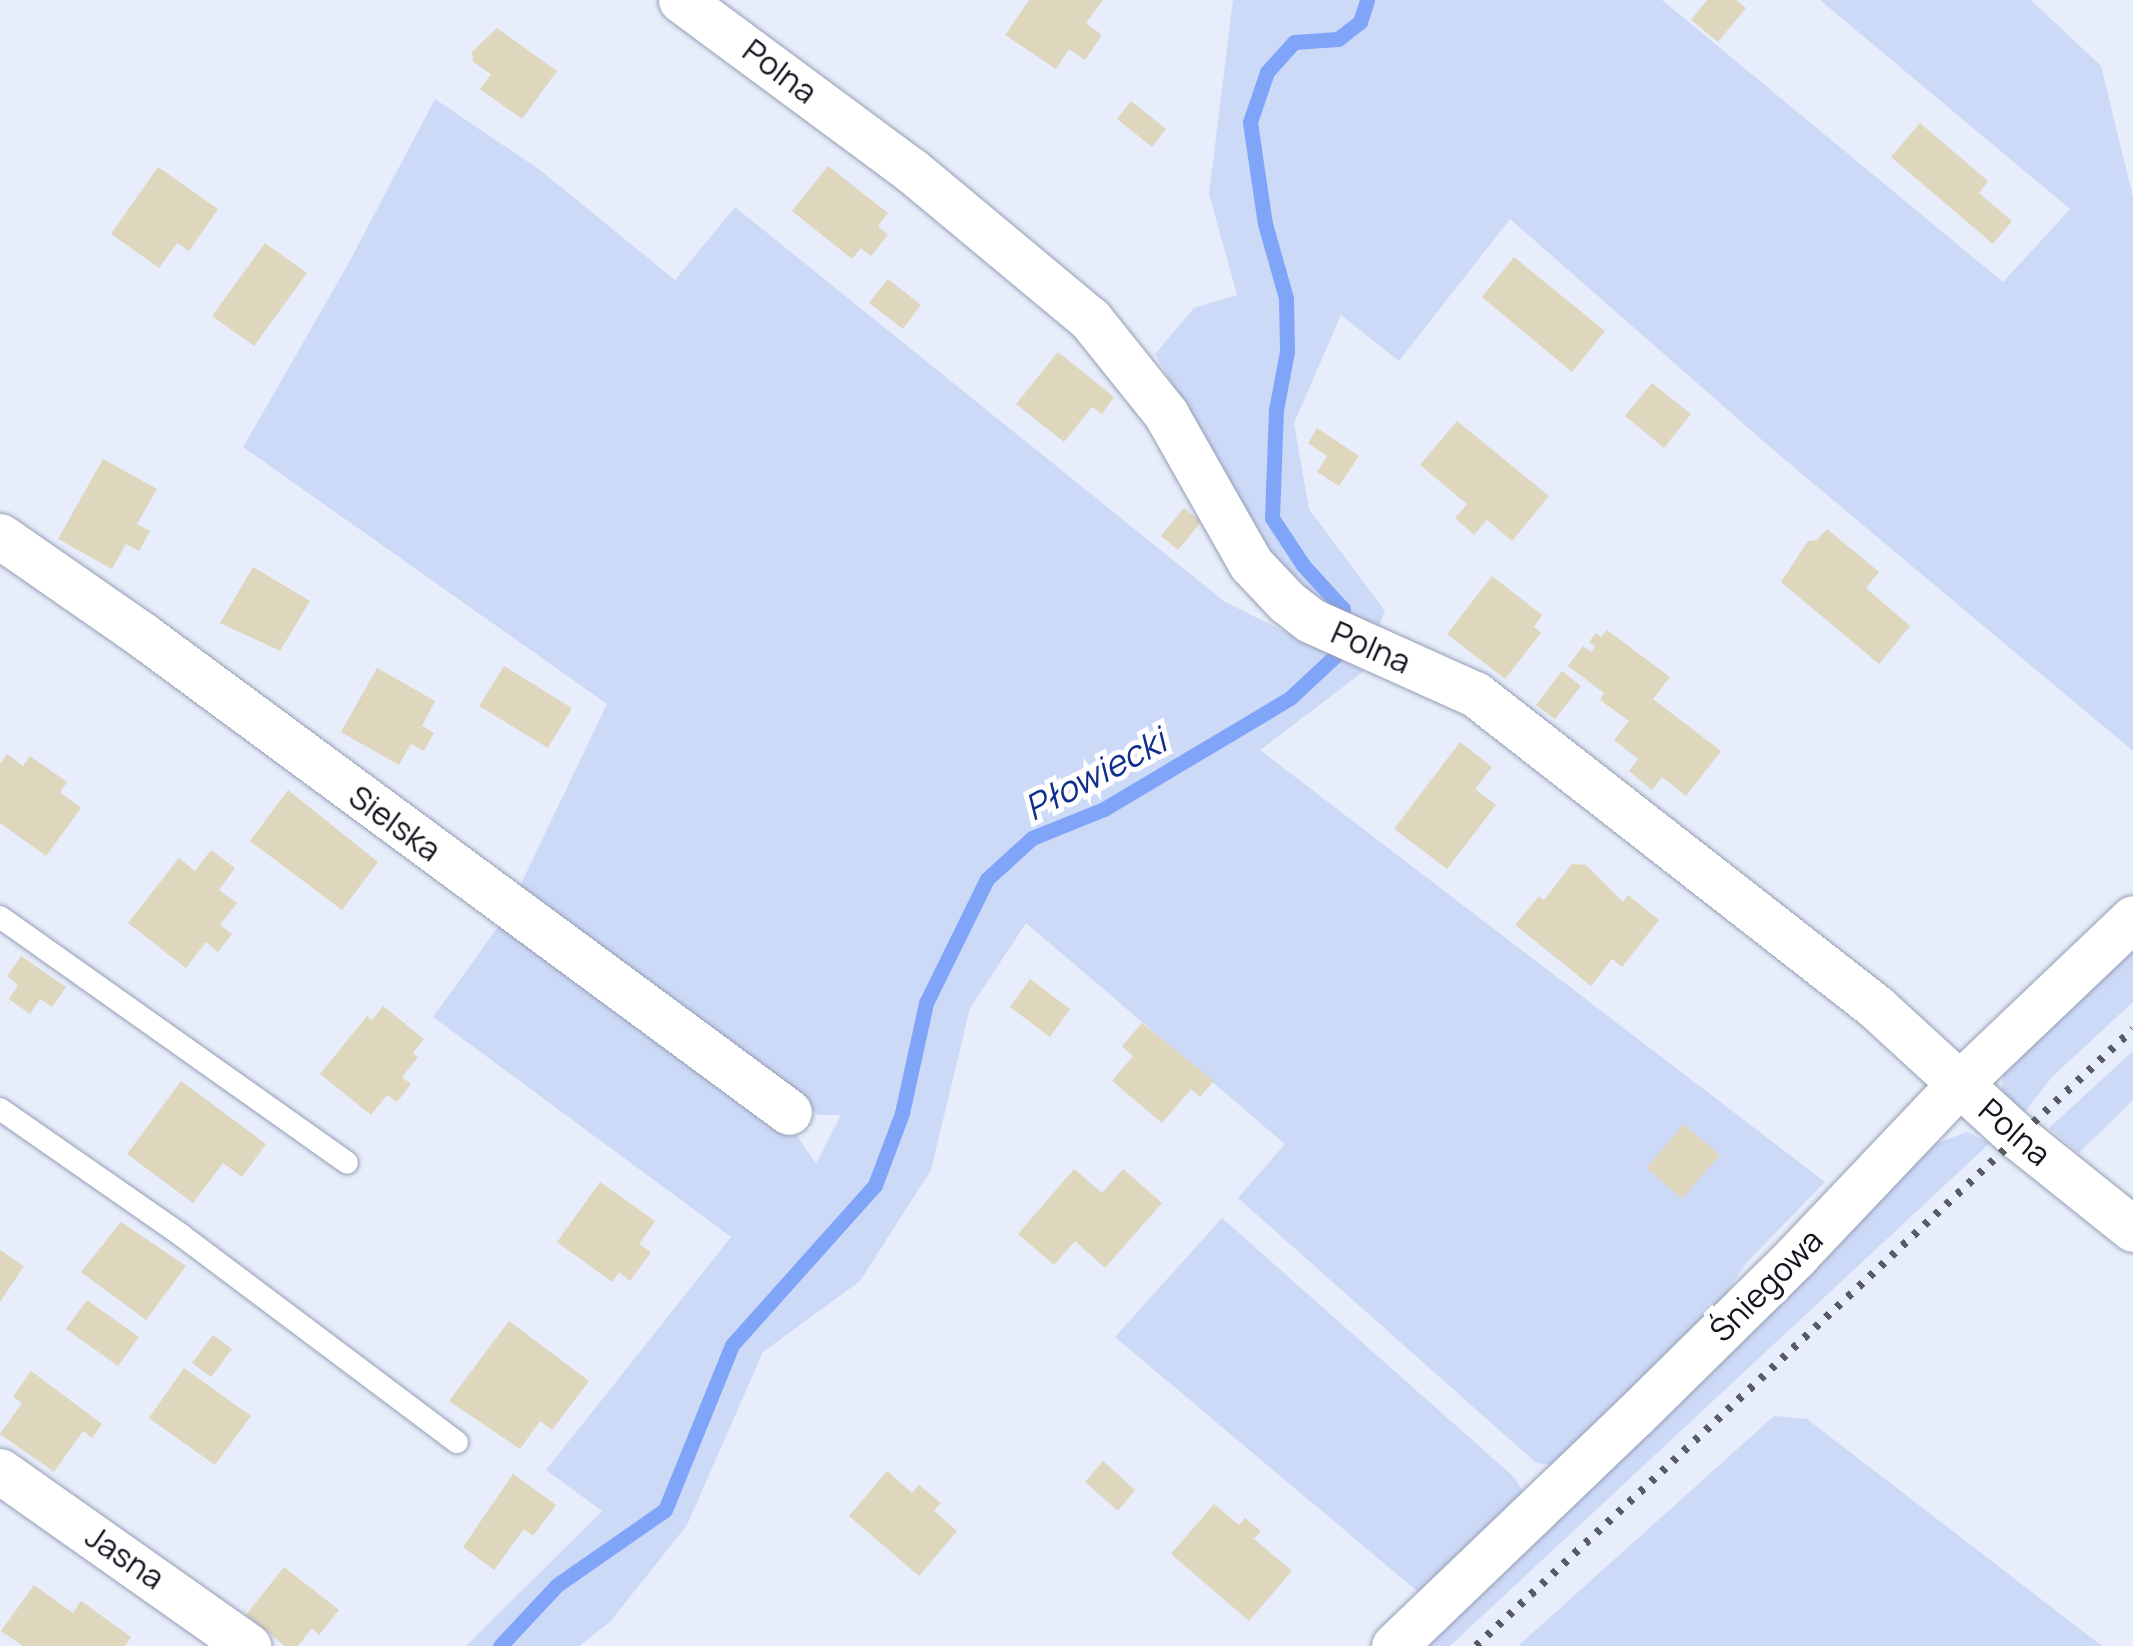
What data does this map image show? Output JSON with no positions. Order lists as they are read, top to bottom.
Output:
{
  "streets": {
    "street": [
      "Polna",
      "Sielska",
      "Śniegowa",
      "Jasna"
    ]
  },
  "crossings": [
    ["Polna", "Śniegowa"]
  ],
  "water": ["Płowiecki"]
}
